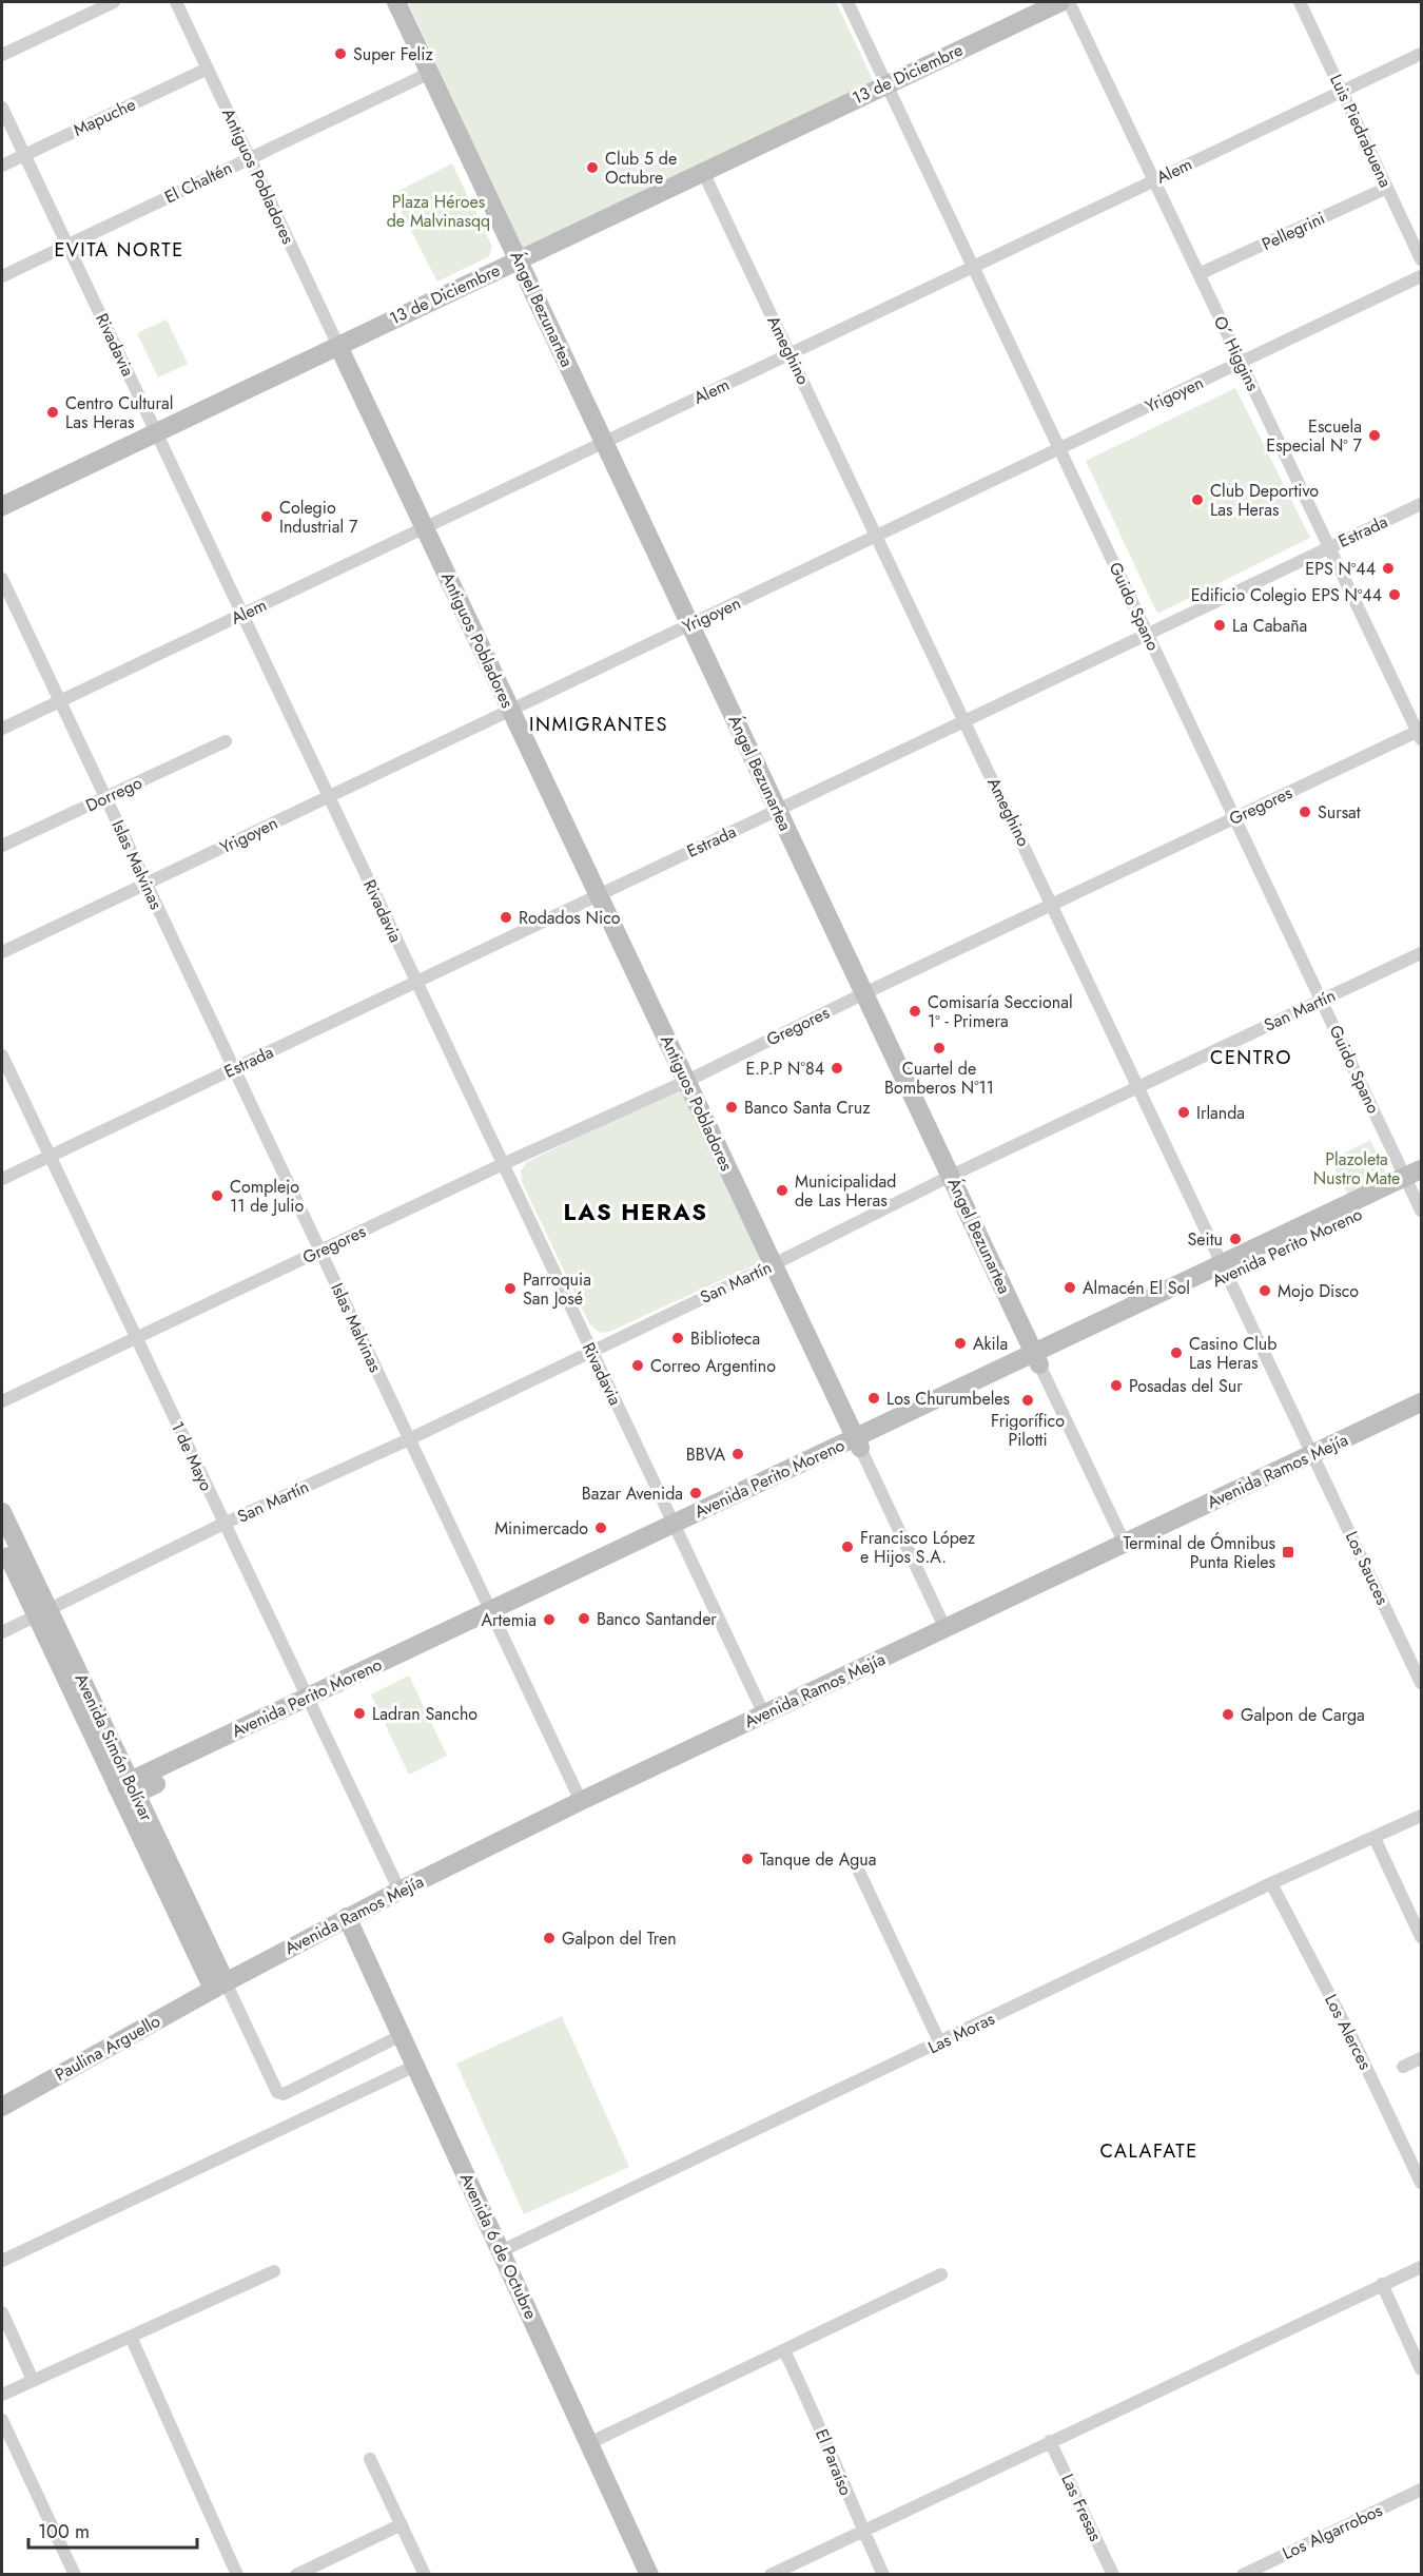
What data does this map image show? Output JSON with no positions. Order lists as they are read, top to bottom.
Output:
{
  "streets": {
    "street": [
      "13 de Diciembre",
      "Mapuche",
      "Luis Piedrabuena",
      "Alem",
      "Antiguos Pobladores",
      "El Chaltén",
      "Pellegrini",
      "Ángel Bezunartea",
      "Rivadavia",
      "Ameghino",
      "O´ Higgins",
      "Yrigoyen",
      "Estrada",
      "Guido Spano",
      "Dorrego",
      "Gregores",
      "Islas Malvinas",
      "San Martín",
      "Avenida Perito Moreno",
      "1 de Mayo",
      "Avenida Ramos Mejía",
      "Los Sauces",
      "Avenida Simón Bolívar",
      "Los Alerces",
      "Las Moras",
      "Paulina Arguello",
      "Avenida 6 de Octubre",
      "El Paraíso",
      "Las Fresas",
      "Los Algarrobos"
    ]
  },
  "crossings": [
    ["13 de Diciembre", "Antiguos Pobladores"],
    ["13 de Diciembre", "Ángel Bezunartea"],
    ["13 de Diciembre", "Rivadavia"],
    ["13 de Diciembre", "Ameghino"],
    ["13 de Diciembre", "Guido Spano"],
    ["Mapuche", "Antiguos Pobladores"],
    ["Mapuche", "Rivadavia"],
    ["Luis Piedrabuena", "Alem"],
    ["Luis Piedrabuena", "Pellegrini"],
    ["Alem", "Antiguos Pobladores"],
    ["Alem", "Ángel Bezunartea"],
    ["Alem", "Rivadavia"],
    ["Alem", "Ameghino"],
    ["Alem", "O´ Higgins"],
    ["Alem", "Guido Spano"],
    ["Alem", "Islas Malvinas"],
    ["Antiguos Pobladores", "El Chaltén"],
    ["Antiguos Pobladores", "Yrigoyen"],
    ["Antiguos Pobladores", "Estrada"],
    ["Antiguos Pobladores", "Gregores"],
    ["Antiguos Pobladores", "San Martín"],
    ["Antiguos Pobladores", "Avenida Perito Moreno"],
    ["Antiguos Pobladores", "Avenida Ramos Mejía"],
    ["El Chaltén", "Ángel Bezunartea"],
    ["El Chaltén", "Rivadavia"],
    ["Pellegrini", "O´ Higgins"],
    ["Ángel Bezunartea", "Yrigoyen"],
    ["Ángel Bezunartea", "Estrada"],
    ["Ángel Bezunartea", "Gregores"],
    ["Ángel Bezunartea", "San Martín"],
    ["Ángel Bezunartea", "Avenida Perito Moreno"],
    ["Ángel Bezunartea", "Avenida Ramos Mejía"],
    ["Rivadavia", "Yrigoyen"],
    ["Rivadavia", "Estrada"],
    ["Rivadavia", "Gregores"],
    ["Rivadavia", "San Martín"],
    ["Rivadavia", "Avenida Perito Moreno"],
    ["Rivadavia", "Avenida Ramos Mejía"],
    ["Ameghino", "Yrigoyen"],
    ["Ameghino", "Estrada"],
    ["Ameghino", "Gregores"],
    ["Ameghino", "San Martín"],
    ["Ameghino", "Avenida Perito Moreno"],
    ["Ameghino", "Avenida Ramos Mejía"],
    ["Ameghino", "Los Sauces"],
    ["O´ Higgins", "Yrigoyen"],
    ["O´ Higgins", "Estrada"],
    ["O´ Higgins", "Gregores"],
    ["Yrigoyen", "Guido Spano"],
    ["Yrigoyen", "Islas Malvinas"],
    ["Estrada", "Guido Spano"],
    ["Estrada", "Islas Malvinas"],
    ["Estrada", "1 de Mayo"],
    ["Guido Spano", "Gregores"],
    ["Guido Spano", "San Martín"],
    ["Guido Spano", "Avenida Perito Moreno"],
    ["Dorrego", "Islas Malvinas"],
    ["Gregores", "Islas Malvinas"],
    ["Gregores", "1 de Mayo"],
    ["Islas Malvinas", "San Martín"],
    ["Islas Malvinas", "Avenida Perito Moreno"],
    ["Islas Malvinas", "Avenida Ramos Mejía"],
    ["San Martín", "1 de Mayo"],
    ["San Martín", "Avenida Simón Bolívar"],
    ["Avenida Perito Moreno", "1 de Mayo"],
    ["Avenida Perito Moreno", "Avenida Simón Bolívar"],
    ["1 de Mayo", "Avenida Ramos Mejía"],
    ["Avenida Ramos Mejía", "Los Sauces"],
    ["Avenida Ramos Mejía", "Avenida Simón Bolívar"],
    ["Avenida Ramos Mejía", "Paulina Arguello"],
    ["Avenida Ramos Mejía", "Avenida 6 de Octubre"],
    ["Avenida Simón Bolívar", "Paulina Arguello"],
    ["Los Alerces", "Las Moras"],
    ["Las Moras", "Avenida 6 de Octubre"]
  ],
  "districts": [
    "EVITA NORTE",
    "INMIGRANTES",
    "CENTRO",
    "LAS HERAS",
    "CALAFATE"
  ],
  "parks": ["Plaza Héroes de Malvinasqq", "Plazoleta Nustro Mate"],
  "places": {
    "other": [
      "Super Feliz",
      "Club 5 de Octubre",
      "Centro Cultural Las Heras",
      "Escuela Especial Nº 7",
      "Club Deportivo Las Heras",
      "Colegio Industrial 7",
      "EPS Nº44",
      "Edificio Colegio EPS Nº44",
      "La Cabaña",
      "Sursat",
      "Rodados Nico",
      "Comisaría Seccional 1º - Primera",
      "Cuartel de Bomberos N°11",
      "E.P.P N°84",
      "Banco Santa Cruz",
      "Irlanda",
      "Municipalidad de Las Heras",
      "Complejo 11 de Julio",
      "Seitu",
      "Almacén El Sol",
      "Parroquia San José",
      "Mojo Disco",
      "Biblioteca",
      "Akila",
      "Casino Club Las Heras",
      "Correo Argentino",
      "Posadas del Sur",
      "Los Churumbeles",
      "Frigorífico Pilotti",
      "BBVA",
      "Bazar Avenida",
      "Minimercado",
      "Francisco López e Hijos S.A.",
      "Banco Santander",
      "Artemia",
      "Ladran Sancho",
      "Galpon de Carga",
      "Tanque de Agua",
      "Galpon del Tren"
    ],
    "transit": ["Terminal de Ómnibus Punta Rieles"]
  },
  "scale_bar": "100 m"
}
